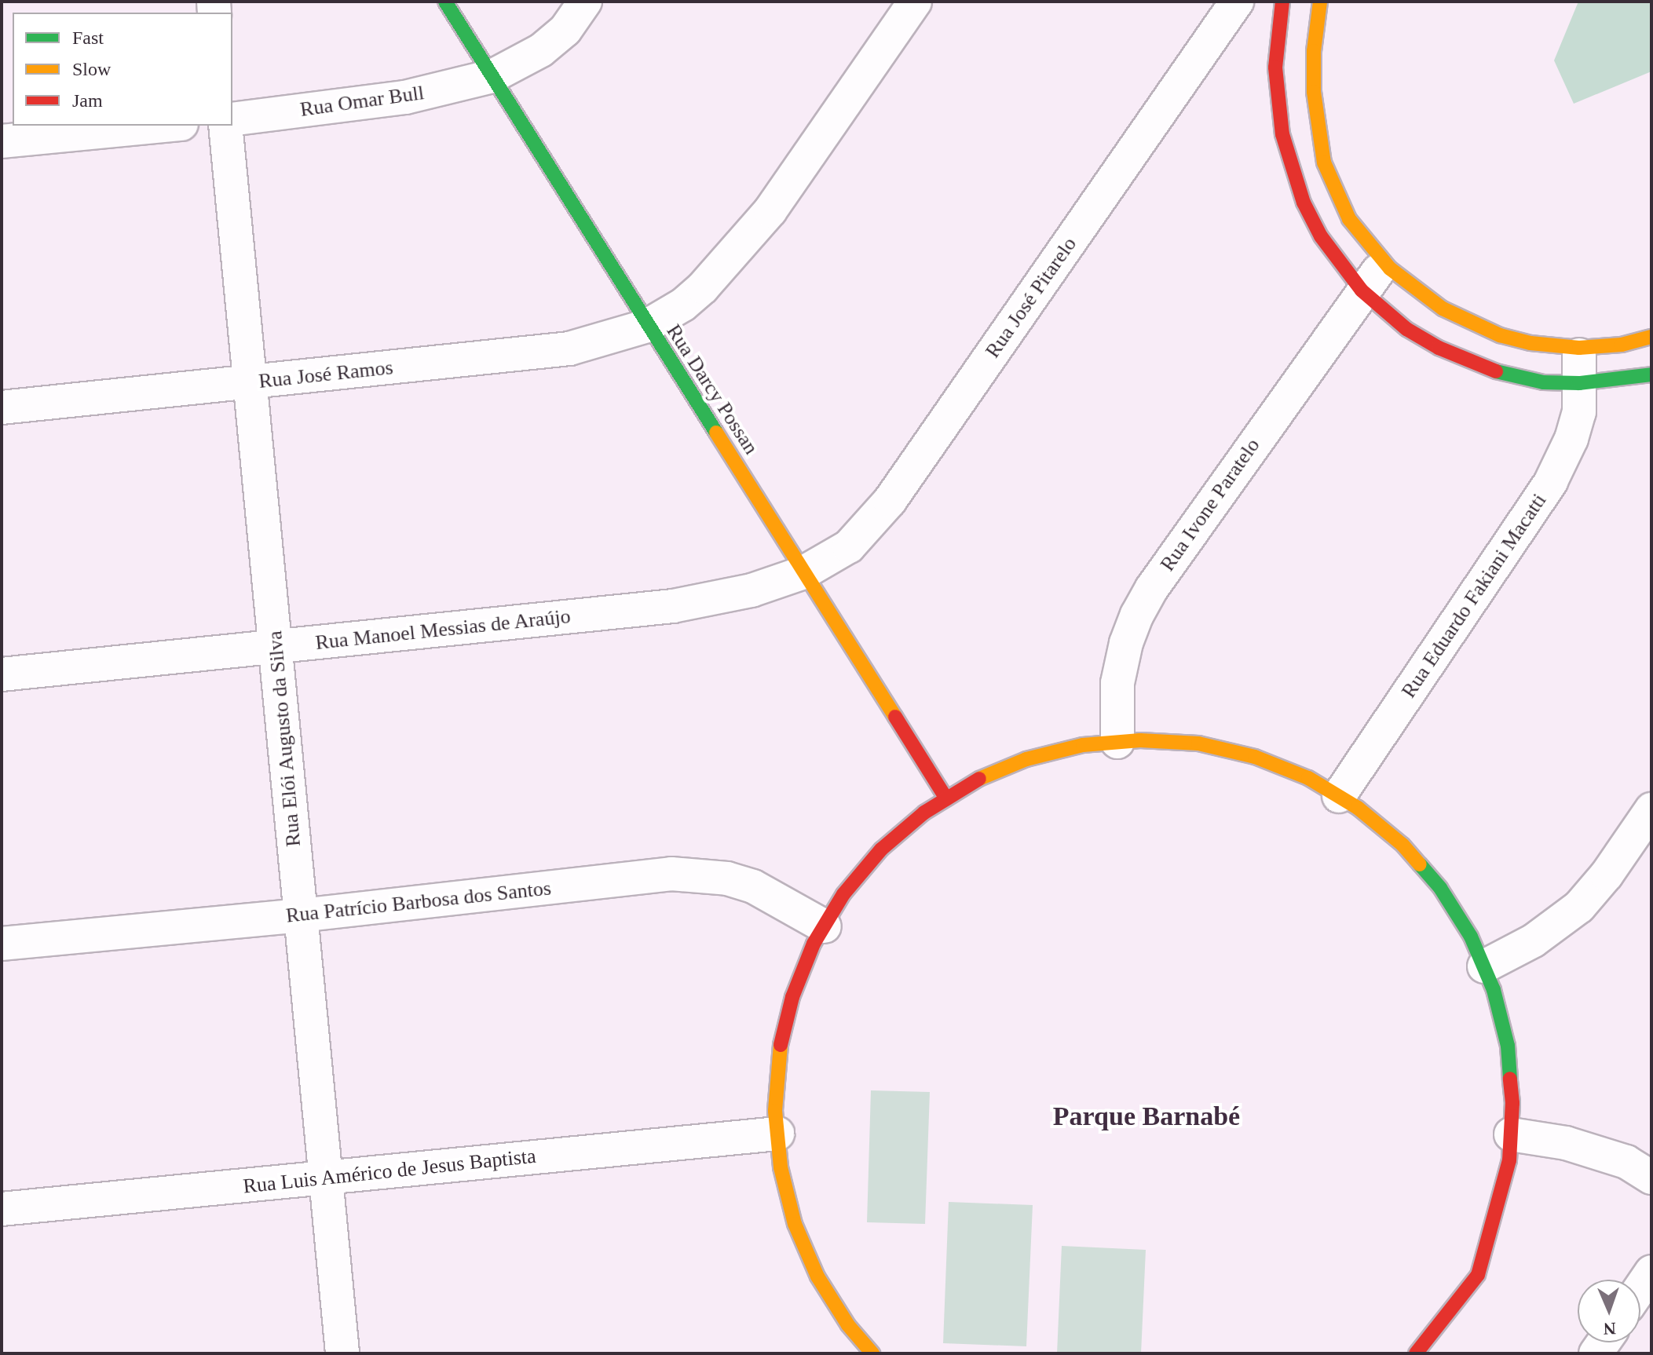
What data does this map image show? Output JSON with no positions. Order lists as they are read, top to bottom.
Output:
{
  "streets": {
    "street": [
      "Rua Omar Bull",
      "Rua José Pitarelo",
      "Rua José Ramos",
      "Rua Darcy Possan",
      "Rua Ivone Paratelo",
      "Rua Eduardo Fakiani Macatti",
      "Rua Manoel Messias de Araújo",
      "Rua Elói Augusto da Silva",
      "Rua Patrício Barbosa dos Santos",
      "Rua Luis Américo de Jesus Baptista"
    ]
  },
  "crossings": [
    ["Rua Omar Bull", "Rua Darcy Possan"],
    ["Rua José Pitarelo", "Rua Darcy Possan"],
    ["Rua José Pitarelo", "Rua Manoel Messias de Araújo"],
    ["Rua José Ramos", "Rua Darcy Possan"],
    ["Rua José Ramos", "Rua Elói Augusto da Silva"],
    ["Rua Darcy Possan", "Rua Manoel Messias de Araújo"],
    ["Rua Manoel Messias de Araújo", "Rua Elói Augusto da Silva"],
    ["Rua Elói Augusto da Silva", "Rua Patrício Barbosa dos Santos"],
    ["Rua Elói Augusto da Silva", "Rua Luis Américo de Jesus Baptista"]
  ],
  "districts": ["Parque Barnabé"],
  "legend": ["Fast", "Slow", "Jam"],
  "north": "bottom"
}
